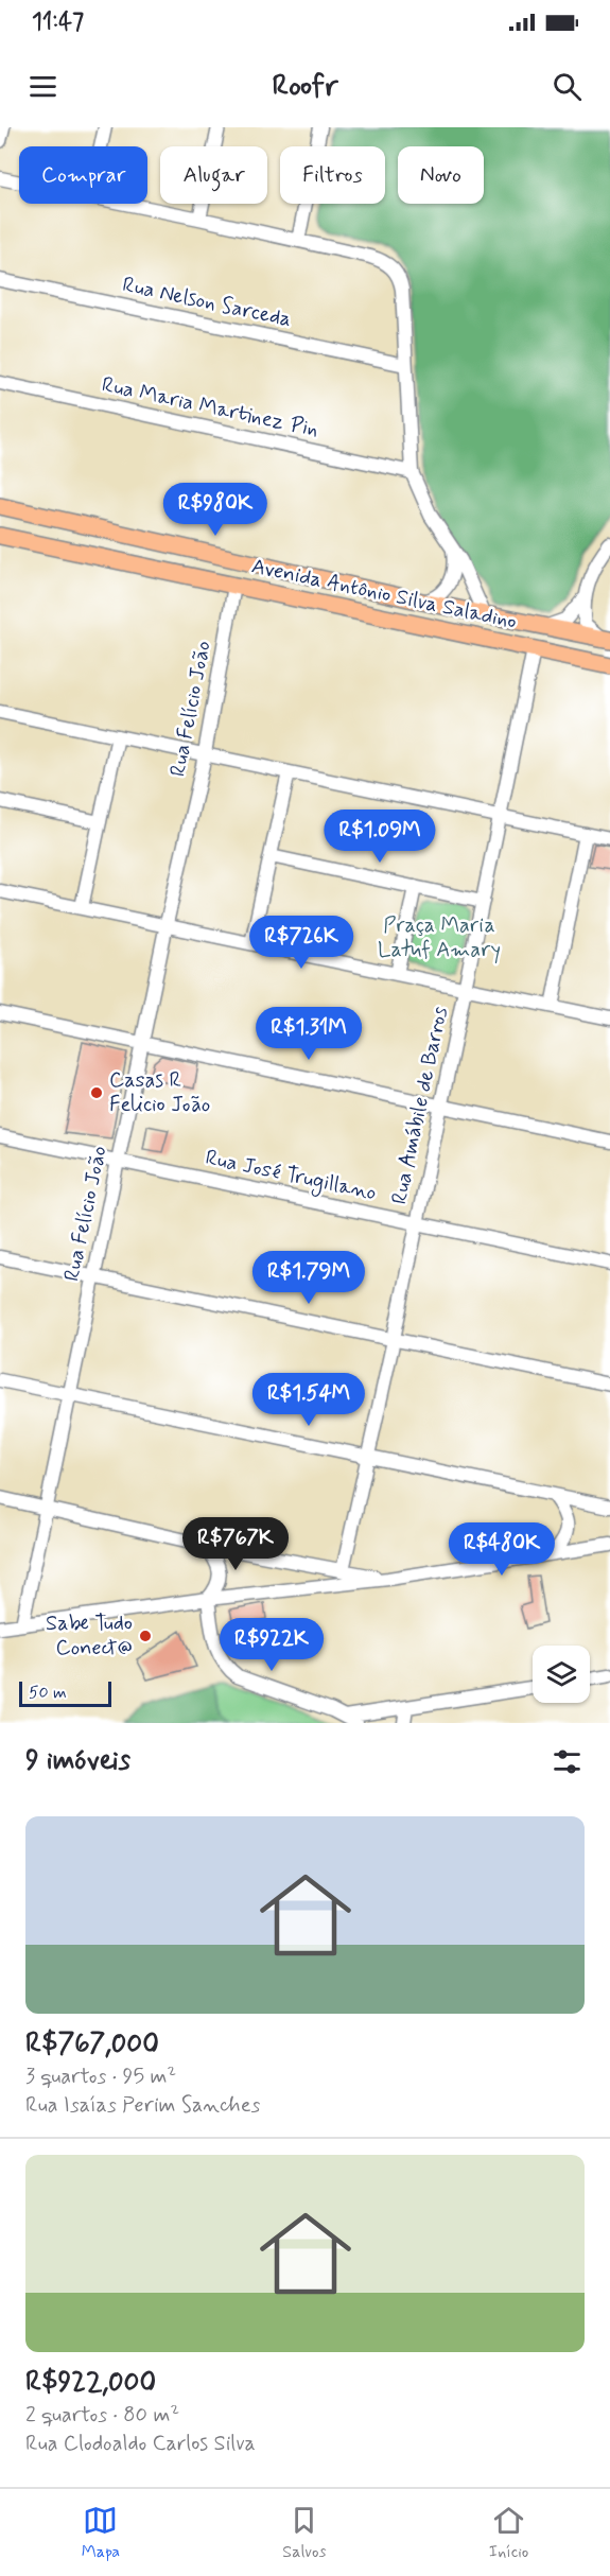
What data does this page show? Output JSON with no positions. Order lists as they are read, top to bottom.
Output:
{
  "streets": {
    "main road": ["Avenida Antônio Silva Saladino"],
    "street": [
      "Rua Nelson Sarceda",
      "Rua Maria Martinez Pin",
      "Rua Felício João",
      "Rua Amábile de Barros",
      "Rua José Trugillano"
    ]
  },
  "crossings": [
    ["Avenida Antônio Silva Saladino", "Rua Felício João"],
    ["Avenida Antônio Silva Saladino", "Rua Amábile de Barros"],
    ["Rua Felício João", "Rua José Trugillano"],
    ["Rua Amábile de Barros", "Rua José Trugillano"]
  ],
  "parks": ["Praça Maria Latuf Amary"],
  "places": ["Casas R Felicio João", "Sabe Tudo Conect@"],
  "scale_bar": "50 m",
  "page": {
    "status": "11:47",
    "header": "Roofr",
    "chip": [
      "Comprar",
      "Alugar",
      "Filtros",
      "Novo"
    ],
    "price": [
      "R$980K",
      "R$1.09M",
      "R$726K",
      "R$1.31M",
      "R$1.79M",
      "R$1.54M",
      "R$767K",
      "R$480K",
      "R$922K"
    ],
    "scale": "50 m",
    "heading": "9 imóveis",
    "list": [
      {
        "name": "R$767,000",
        "note": "3 quartos · 95 m² · Rua Isaías Perim Sanches"
      },
      {
        "name": "R$922,000",
        "note": "2 quartos · 80 m² · Rua Clodoaldo Carlos Silva"
      }
    ],
    "tabs": ["Mapa", "Salvos", "Início"]
  }
}
